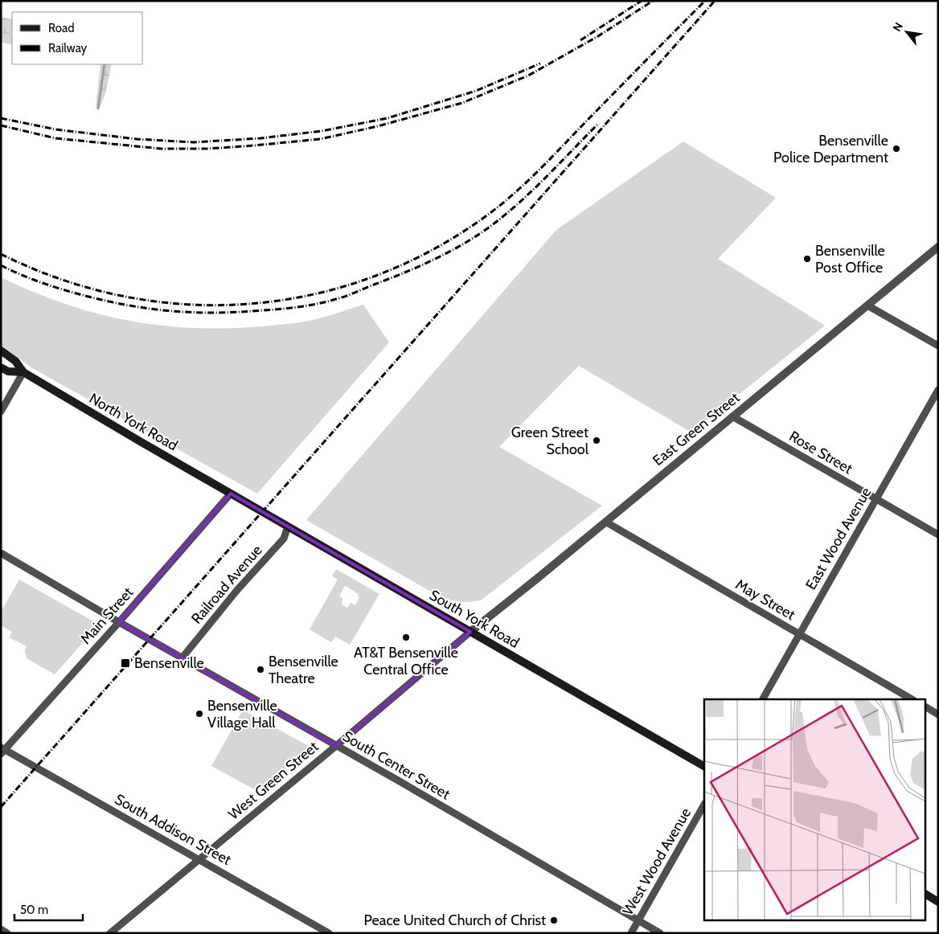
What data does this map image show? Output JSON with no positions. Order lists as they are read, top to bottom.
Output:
{
  "streets": {
    "main road": ["North York Road", "South York Road"],
    "street": [
      "East Green Street",
      "Rose Street",
      "East Wood Avenue",
      "Railroad Avenue",
      "May Street",
      "Main Street",
      "South Center Street",
      "West Green Street",
      "South Addison Street",
      "West Wood Avenue"
    ]
  },
  "crossings": [
    ["North York Road", "Main Street"],
    ["North York Road", "South York Road"],
    ["East Green Street", "Rose Street"],
    ["East Green Street", "May Street"],
    ["East Green Street", "South York Road"],
    ["East Green Street", "West Green Street"],
    ["Rose Street", "East Wood Avenue"],
    ["East Wood Avenue", "May Street"],
    ["Railroad Avenue", "South York Road"],
    ["Railroad Avenue", "South Center Street"],
    ["Main Street", "South York Road"],
    ["Main Street", "South Center Street"],
    ["Main Street", "South Addison Street"],
    ["South York Road", "West Green Street"],
    ["South Center Street", "West Green Street"],
    ["South Center Street", "West Wood Avenue"],
    ["West Green Street", "South Addison Street"]
  ],
  "places": {
    "other": [
      "Bensenville Police Department",
      "Bensenville Post Office",
      "Green Street School",
      "AT&T Bensenville Central Office",
      "Bensenville Theatre",
      "Bensenville Village Hall",
      "Peace United Church of Christ"
    ],
    "transit": ["Bensenville"]
  },
  "legend": ["Road", "Railway"],
  "scale_bar": "50 m",
  "north": "top left"
}
